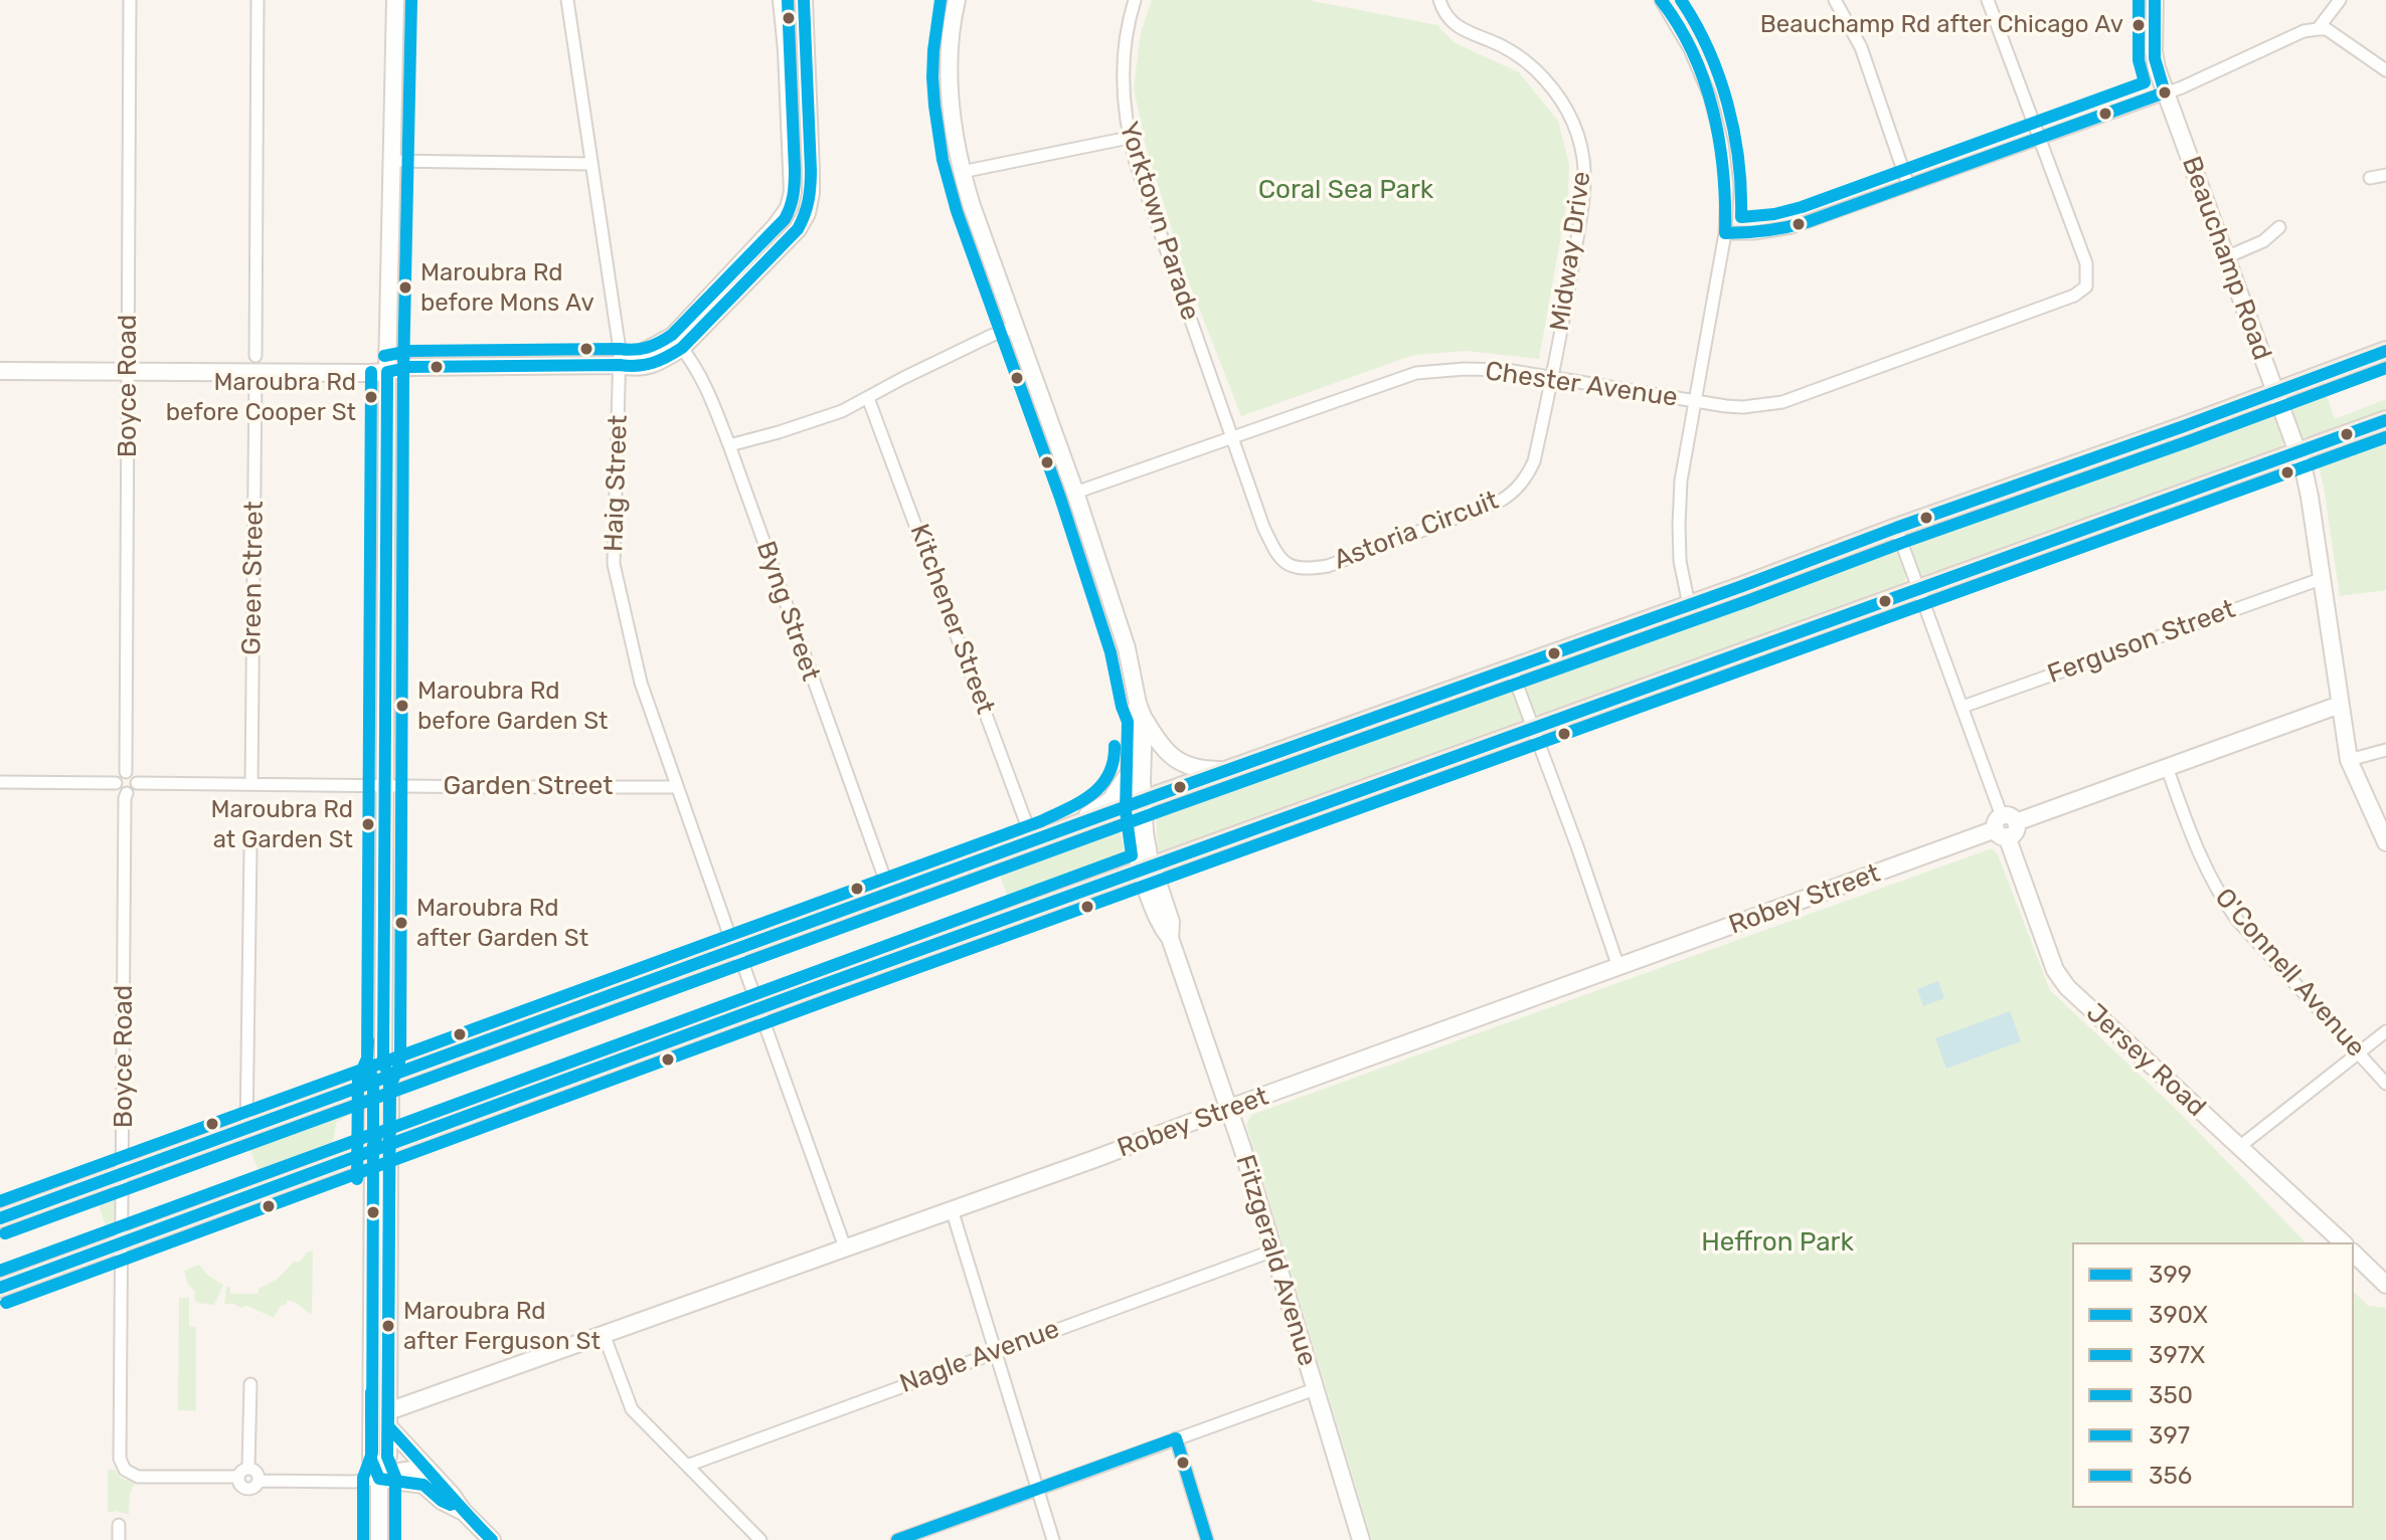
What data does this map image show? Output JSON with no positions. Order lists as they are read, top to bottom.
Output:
{
  "streets": {
    "street": [
      "Yorktown Parade",
      "Midway Drive",
      "Beauchamp Road",
      "Chester Avenue",
      "Boyce Road",
      "Haig Street",
      "Astoria Circuit",
      "Green Street",
      "Byng Street",
      "Kitchener Street",
      "Ferguson Street",
      "Garden Street",
      "Robey Street",
      "O'Connell Avenue",
      "Jersey Road",
      "Fitzgerald Avenue",
      "Nagle Avenue"
    ]
  },
  "crossings": [
    ["Yorktown Parade", "Chester Avenue"],
    ["Yorktown Parade", "Astoria Circuit"],
    ["Midway Drive", "Chester Avenue"],
    ["Midway Drive", "Astoria Circuit"],
    ["Beauchamp Road", "Ferguson Street"],
    ["Beauchamp Road", "Robey Street"],
    ["Chester Avenue", "Astoria Circuit"],
    ["Chester Avenue", "Fitzgerald Avenue"],
    ["Boyce Road", "Garden Street"],
    ["Haig Street", "Garden Street"],
    ["Haig Street", "Robey Street"],
    ["Green Street", "Garden Street"],
    ["Robey Street", "O'Connell Avenue"],
    ["Robey Street", "Jersey Road"],
    ["Robey Street", "Fitzgerald Avenue"],
    ["Fitzgerald Avenue", "Nagle Avenue"]
  ],
  "parks": ["Coral Sea Park", "Heffron Park"],
  "places": [
    "Beauchamp Rd after Chicago Av",
    "Maroubra Rd before Mons Av",
    "Maroubra Rd before Cooper St",
    "Maroubra Rd before Garden St",
    "Maroubra Rd at Garden St",
    "Maroubra Rd after Garden St",
    "Maroubra Rd after Ferguson St"
  ],
  "lines": [
    "transit line 397X",
    "transit line 350",
    "transit line 397",
    "transit line 356",
    "transit line 399",
    "transit line 390X"
  ],
  "legend": [
    "399",
    "390X",
    "397X",
    "350",
    "397",
    "356"
  ]
}
